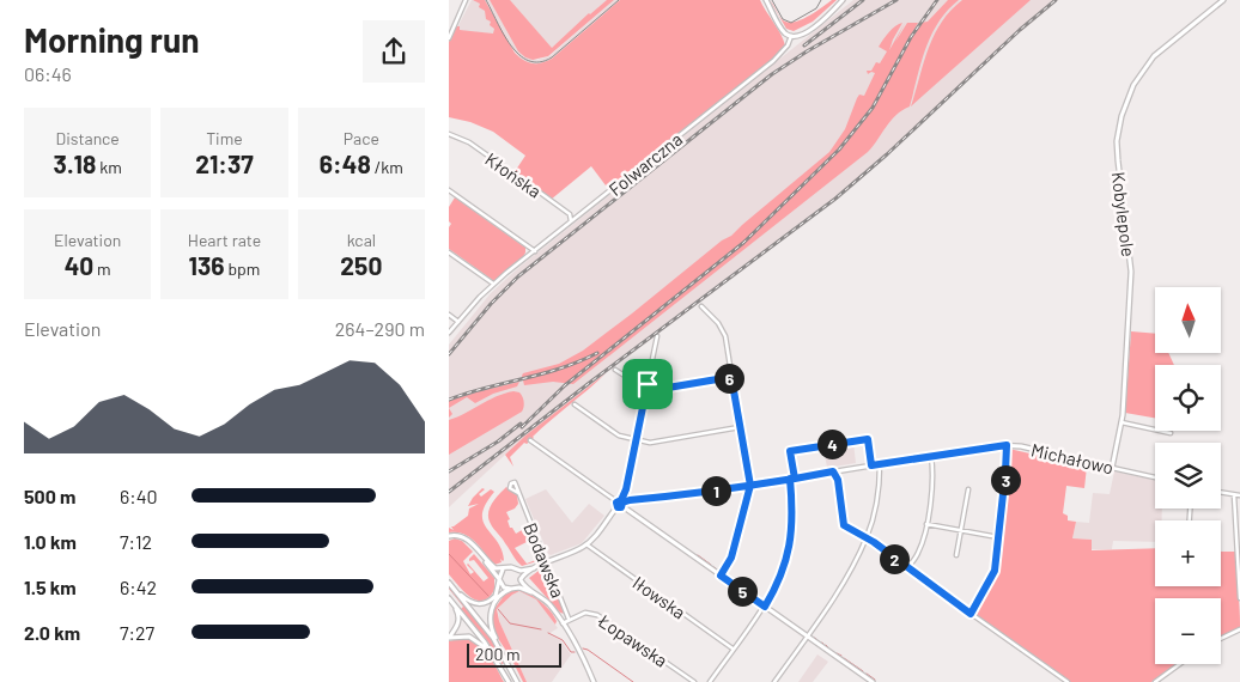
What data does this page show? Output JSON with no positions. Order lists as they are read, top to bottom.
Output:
{
  "streets": {
    "street": [
      "Folwarczna",
      "Kłońska",
      "Kobylepole",
      "Michałowo",
      "Bodawska",
      "Iłowska",
      "Łopawska"
    ]
  },
  "crossings": [
    ["Folwarczna", "Kłońska"],
    ["Kobylepole", "Michałowo"],
    ["Bodawska", "Łopawska"]
  ],
  "scale_bar": "200 m",
  "north": "top",
  "page": {
    "heading": ["Morning run", "06:46"],
    "stats": [
      ["Distance", "3.18 km"],
      ["Time", "21:37"],
      ["Pace", "6:48 /km"],
      ["Elevation", "40 m"],
      ["Heart rate", "136 bpm"],
      ["kcal", "250"]
    ],
    "map_buttons": ["+", "−"],
    "chart": ["Elevation", "264–290 m"],
    "pins": [
      "6",
      "4",
      "3",
      "1",
      "2",
      "5"
    ],
    "list": [
      {
        "name": "500 m",
        "note": "6:40"
      },
      {
        "name": "1.0 km",
        "note": "7:12"
      },
      {
        "name": "1.5 km",
        "note": "6:42"
      },
      {
        "name": "2.0 km",
        "note": "7:27"
      }
    ],
    "scale": "200 m"
  }
}
